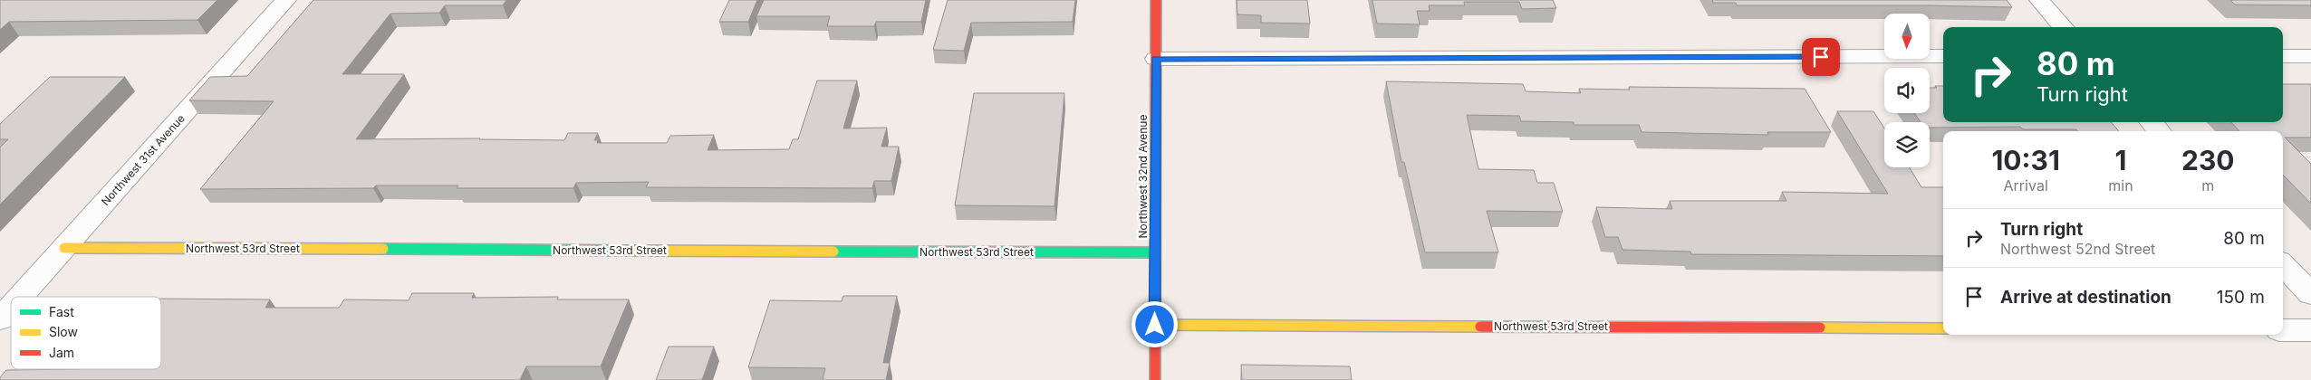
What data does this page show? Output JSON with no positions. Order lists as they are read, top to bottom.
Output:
{
  "streets": {
    "street": ["Northwest 31st Avenue", "Northwest 32nd Avenue", "Northwest 53rd Street"]
  },
  "crossings": [
    ["Northwest 31st Avenue", "Northwest 53rd Street"],
    ["Northwest 32nd Avenue", "Northwest 53rd Street"]
  ],
  "legend": ["Fast", "Slow", "Jam"],
  "north": "bottom",
  "page": {
    "turn": ["80 m", "Turn right"],
    "eta": [
      "10:31",
      "Arrival",
      "1",
      "min",
      "230",
      "m"
    ],
    "list": [
      {
        "name": "Turn right",
        "note": "Northwest 52nd Street",
        "value": "80 m"
      },
      {
        "name": "Arrive at destination",
        "value": "150 m"
      }
    ]
  }
}
